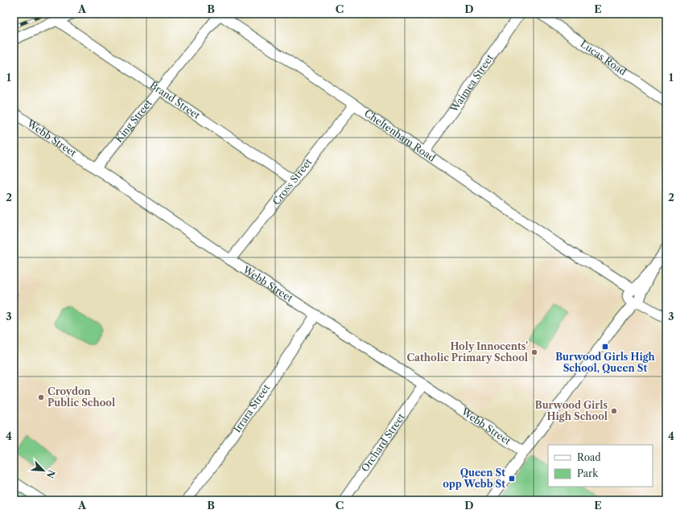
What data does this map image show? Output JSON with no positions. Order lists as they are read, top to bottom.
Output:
{
  "streets": {
    "street": [
      "Lucas Road",
      "Waimea Street",
      "Brand Street",
      "King Street",
      "Cheltenham Road",
      "Webb Street",
      "Cross Street",
      "Irrara Street",
      "Orchard Street"
    ]
  },
  "crossings": [
    ["Waimea Street", "Cheltenham Road"],
    ["Brand Street", "King Street"],
    ["Brand Street", "Cross Street"],
    ["King Street", "Cheltenham Road"],
    ["King Street", "Webb Street"],
    ["Cheltenham Road", "Cross Street"],
    ["Webb Street", "Cross Street"],
    ["Webb Street", "Irrara Street"],
    ["Webb Street", "Orchard Street"]
  ],
  "places": {
    "transit": ["Burwood Girls High School, Queen St", "Queen St opp Webb St"],
    "other": ["Holy Innocents' Catholic Primary School", "Croydon Public School", "Burwood Girls High School"]
  },
  "legend": ["Road", "Park"],
  "north": "bottom right",
  "grid": {
    "columns": [
      "A",
      "B",
      "C",
      "D",
      "E"
    ],
    "rows": [
      "1",
      "2",
      "3",
      "4"
    ]
  }
}
